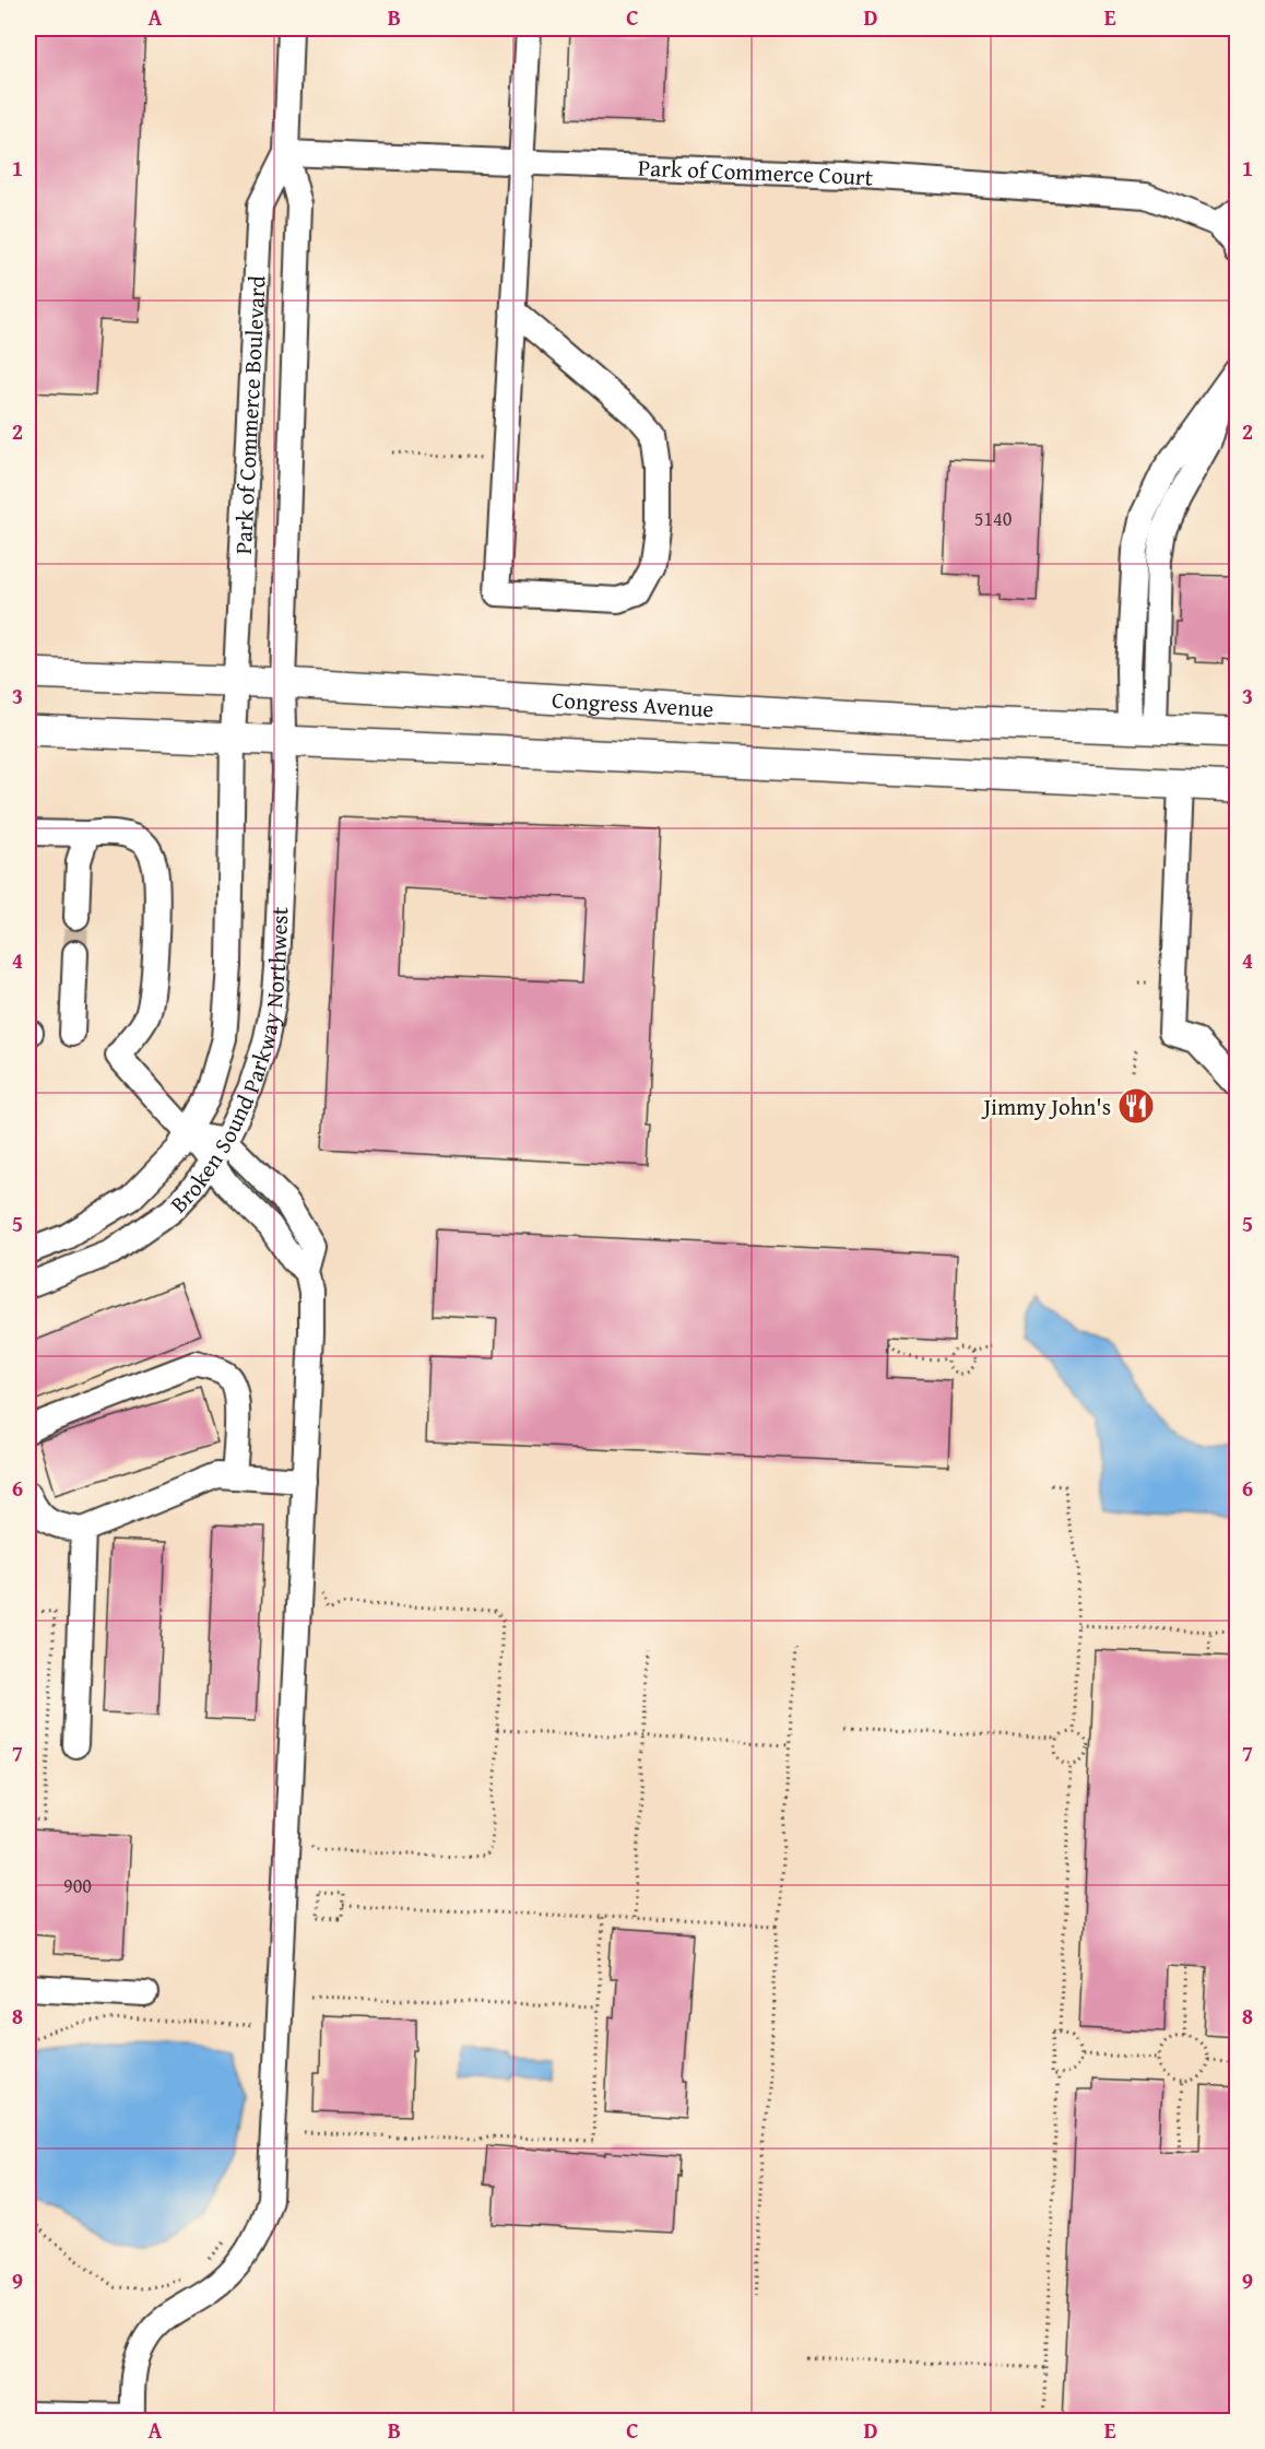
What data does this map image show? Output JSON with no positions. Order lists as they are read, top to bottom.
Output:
{
  "streets": {
    "main road": ["Congress Avenue"],
    "street": ["Park of Commerce Court", "Park of Commerce Boulevard", "Broken Sound Parkway Northwest"]
  },
  "crossings": [
    ["Park of Commerce Court", "Park of Commerce Boulevard"],
    ["Park of Commerce Boulevard", "Congress Avenue"],
    ["Park of Commerce Boulevard", "Broken Sound Parkway Northwest"]
  ],
  "places": {
    "restaurant": ["Jimmy John's"]
  },
  "house_numbers": ["5140", "900"],
  "grid": {
    "columns": [
      "A",
      "B",
      "C",
      "D",
      "E"
    ],
    "rows": [
      "1",
      "2",
      "3",
      "4",
      "5",
      "6",
      "7",
      "8",
      "9"
    ]
  }
}
